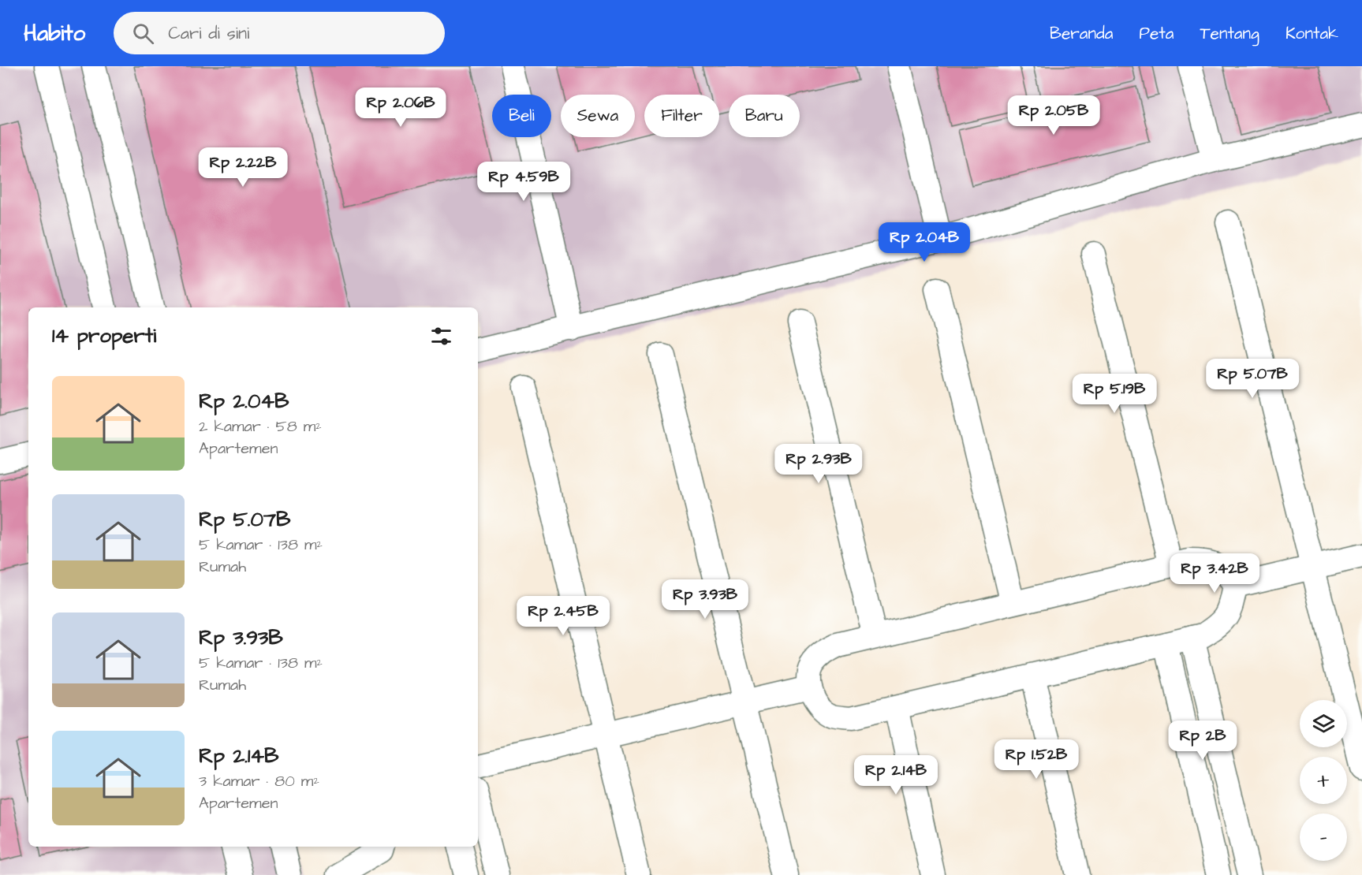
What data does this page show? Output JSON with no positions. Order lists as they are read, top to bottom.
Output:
{
  "page": {
    "header": "Habito",
    "search": "Cari di sini",
    "nav": [
      "Beranda",
      "Peta",
      "Tentang",
      "Kontak"
    ],
    "price": [
      "Rp 2.06B",
      "Rp 2.05B",
      "Rp 2.22B",
      "Rp 4.59B",
      "Rp 2.04B",
      "Rp 5.07B",
      "Rp 5.19B",
      "Rp 2.93B",
      "Rp 3.42B",
      "Rp 3.93B",
      "Rp 2.45B",
      "Rp 2B",
      "Rp 1.52B",
      "Rp 2.14B"
    ],
    "chip": [
      "Beli",
      "Sewa",
      "Filter",
      "Baru"
    ],
    "heading": "14 properti",
    "list": [
      {
        "name": "Rp 2.04B",
        "note": "2 kamar · 58 m² · Apartemen"
      },
      {
        "name": "Rp 5.07B",
        "note": "5 kamar · 138 m² · Rumah"
      },
      {
        "name": "Rp 3.93B",
        "note": "5 kamar · 138 m² · Rumah"
      },
      {
        "name": "Rp 2.14B",
        "note": "3 kamar · 80 m² · Apartemen"
      }
    ],
    "map_buttons": ["+", "−"]
  }
}
